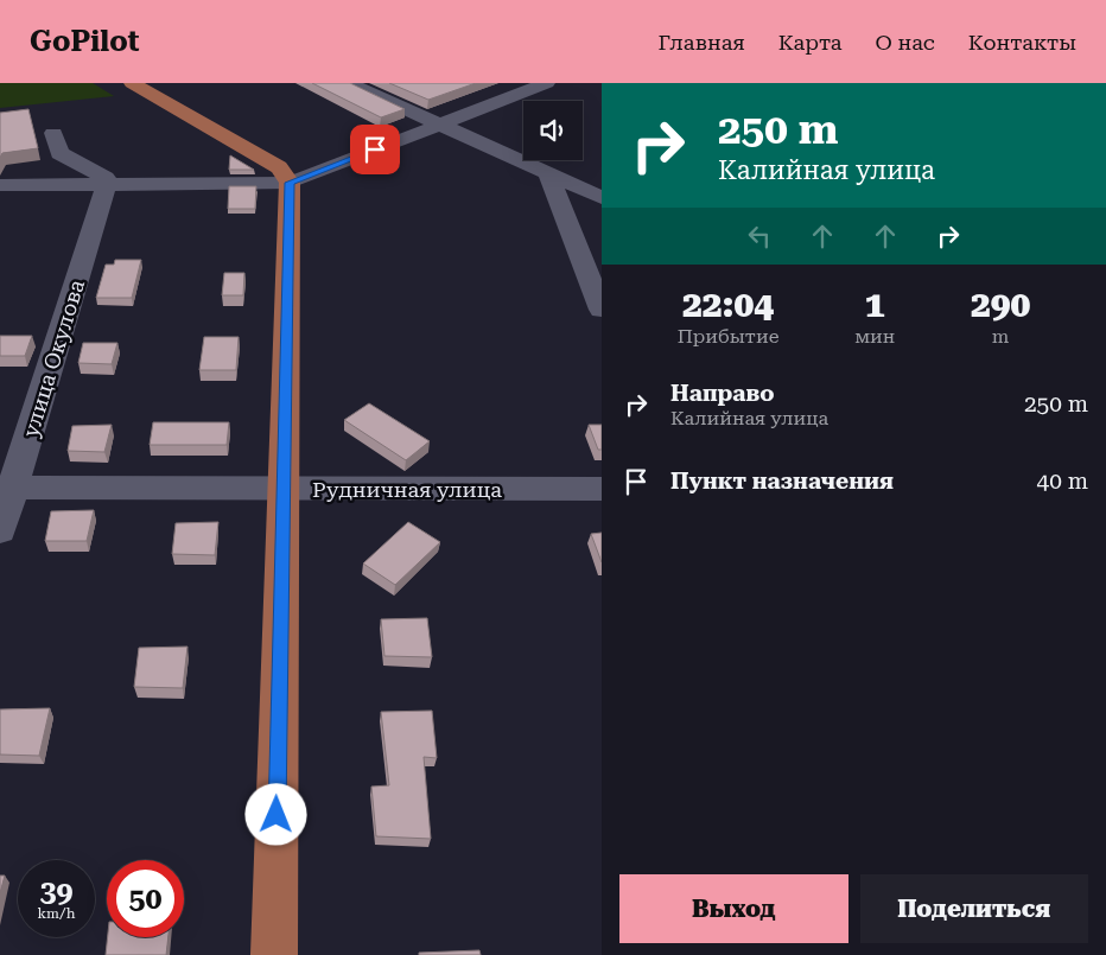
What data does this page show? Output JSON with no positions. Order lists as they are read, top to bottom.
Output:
{
  "streets": {
    "street": ["улица Окулова", "Рудничная улица"]
  },
  "crossings": [
    ["улица Окулова", "Рудничная улица"]
  ],
  "page": {
    "header": "GoPilot",
    "nav": [
      "Главная",
      "Карта",
      "О нас",
      "Контакты"
    ],
    "turn": ["250 m", "Калийная улица"],
    "eta": [
      "22:04",
      "Прибытие",
      "1",
      "мин",
      "290",
      "m"
    ],
    "list": [
      {
        "name": "Направо",
        "note": "Калийная улица",
        "value": "250 m"
      },
      {
        "name": "Пункт назначения",
        "value": "40 m"
      }
    ],
    "speed": "39 km/h",
    "limit": "50",
    "buttons": ["Выход", "Поделиться"]
  }
}
